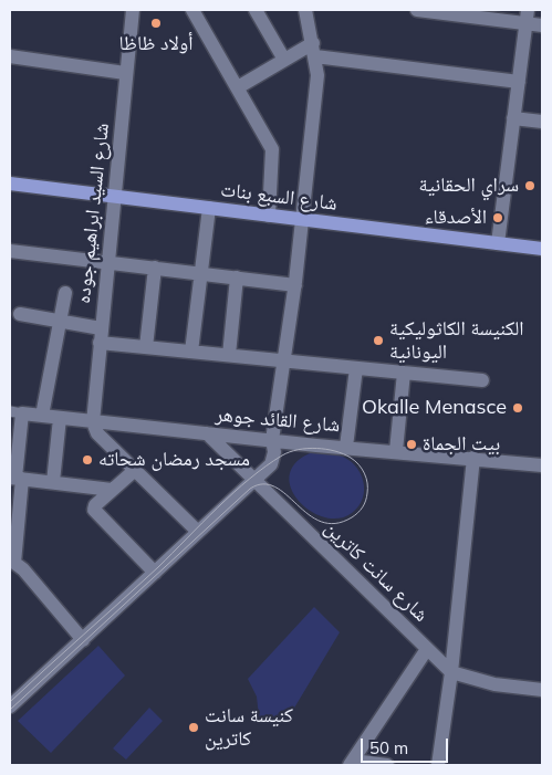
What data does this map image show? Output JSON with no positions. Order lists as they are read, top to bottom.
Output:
{
  "streets": {
    "main road": ["شارع السبع بنات"],
    "street": ["شارع السيد ابراهيم جوده", "شارع القائد جوهر", "شارع سانت كاترين"]
  },
  "crossings": [
    ["شارع السبع بنات", "شارع السيد ابراهيم جوده"],
    ["شارع السيد ابراهيم جوده", "شارع القائد جوهر"],
    ["شارع القائد جوهر", "شارع سانت كاترين"]
  ],
  "places": [
    "أولاد ظاظا",
    "سراي الحقانية",
    "الأصدقاء",
    "الكنيسة الكاثوليكية اليونانية",
    "Okalle Menasce",
    "بيت الجماة",
    "مسجد رمضان شحاته",
    "كنيسة سانت كاترين"
  ],
  "scale_bar": "50 m"
}
